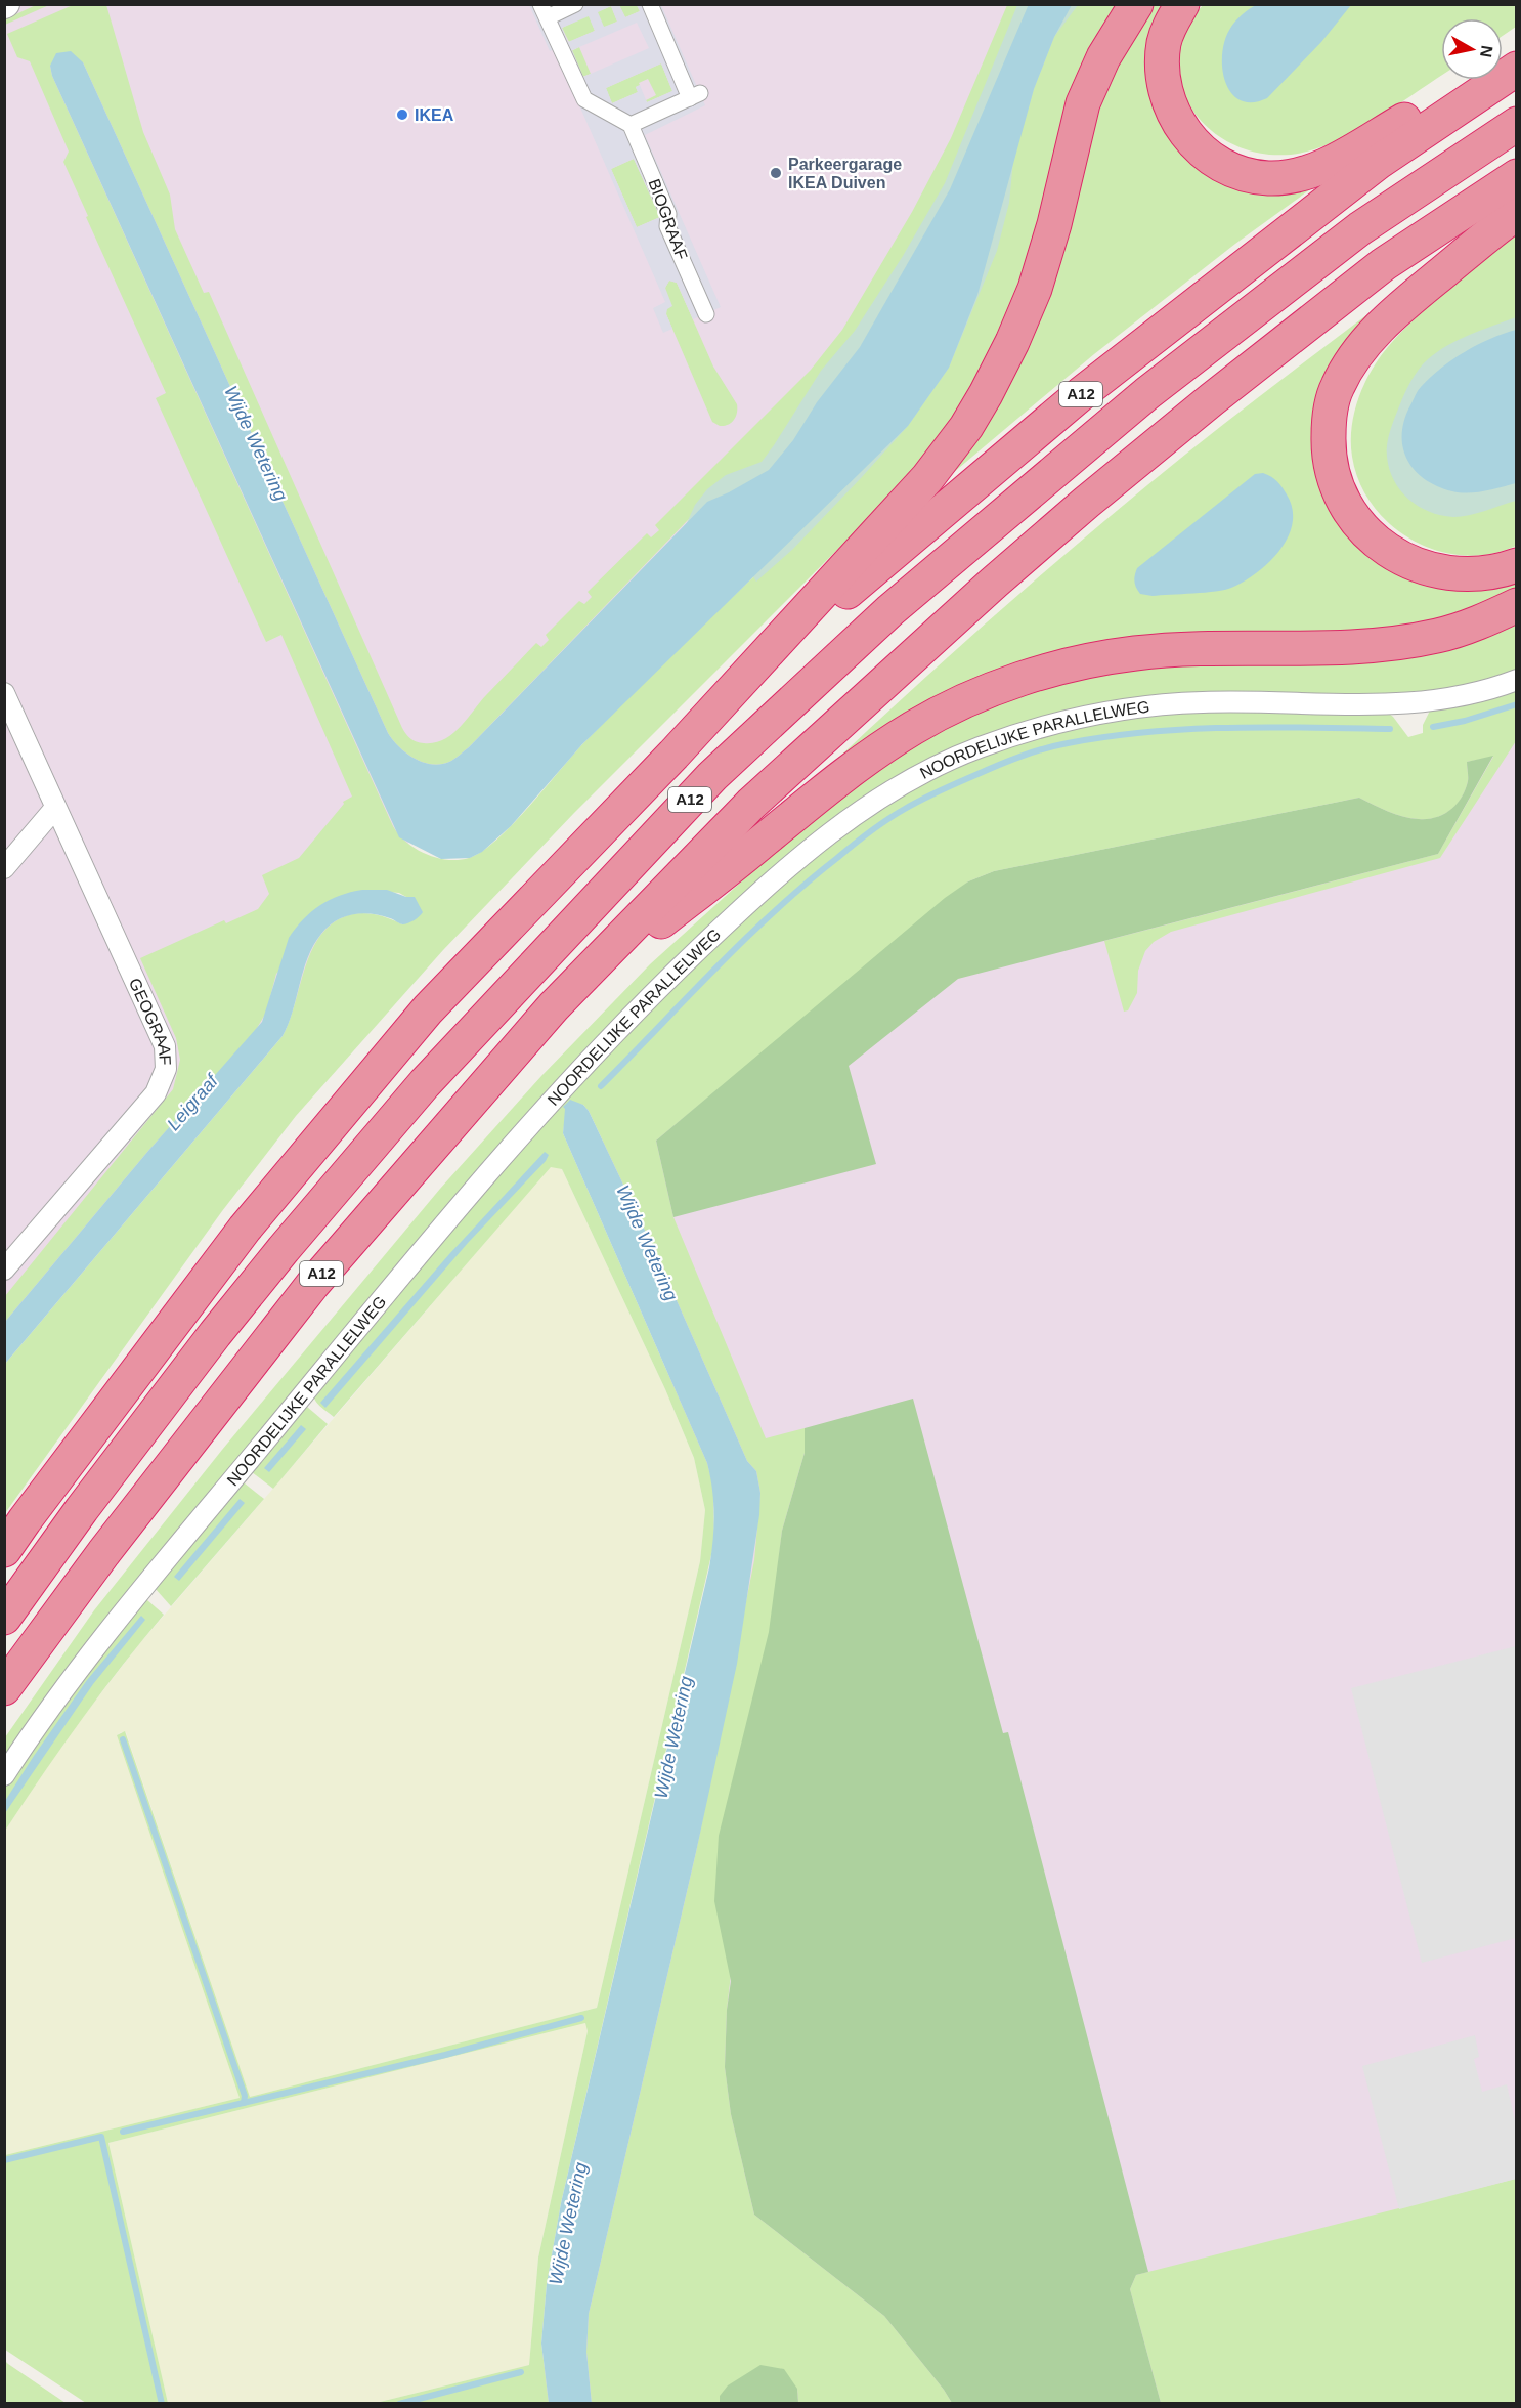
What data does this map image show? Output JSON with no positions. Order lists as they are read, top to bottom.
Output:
{
  "streets": {
    "highway": ["A12"],
    "street": ["BIOGRAAF", "NOORDELIJKE PARALLELWEG", "GEOGRAAF"]
  },
  "water": ["Wijde Wetering", "Leigraaf"],
  "places": ["IKEA", "Parkeergarage IKEA Duiven"],
  "north": "right"
}
